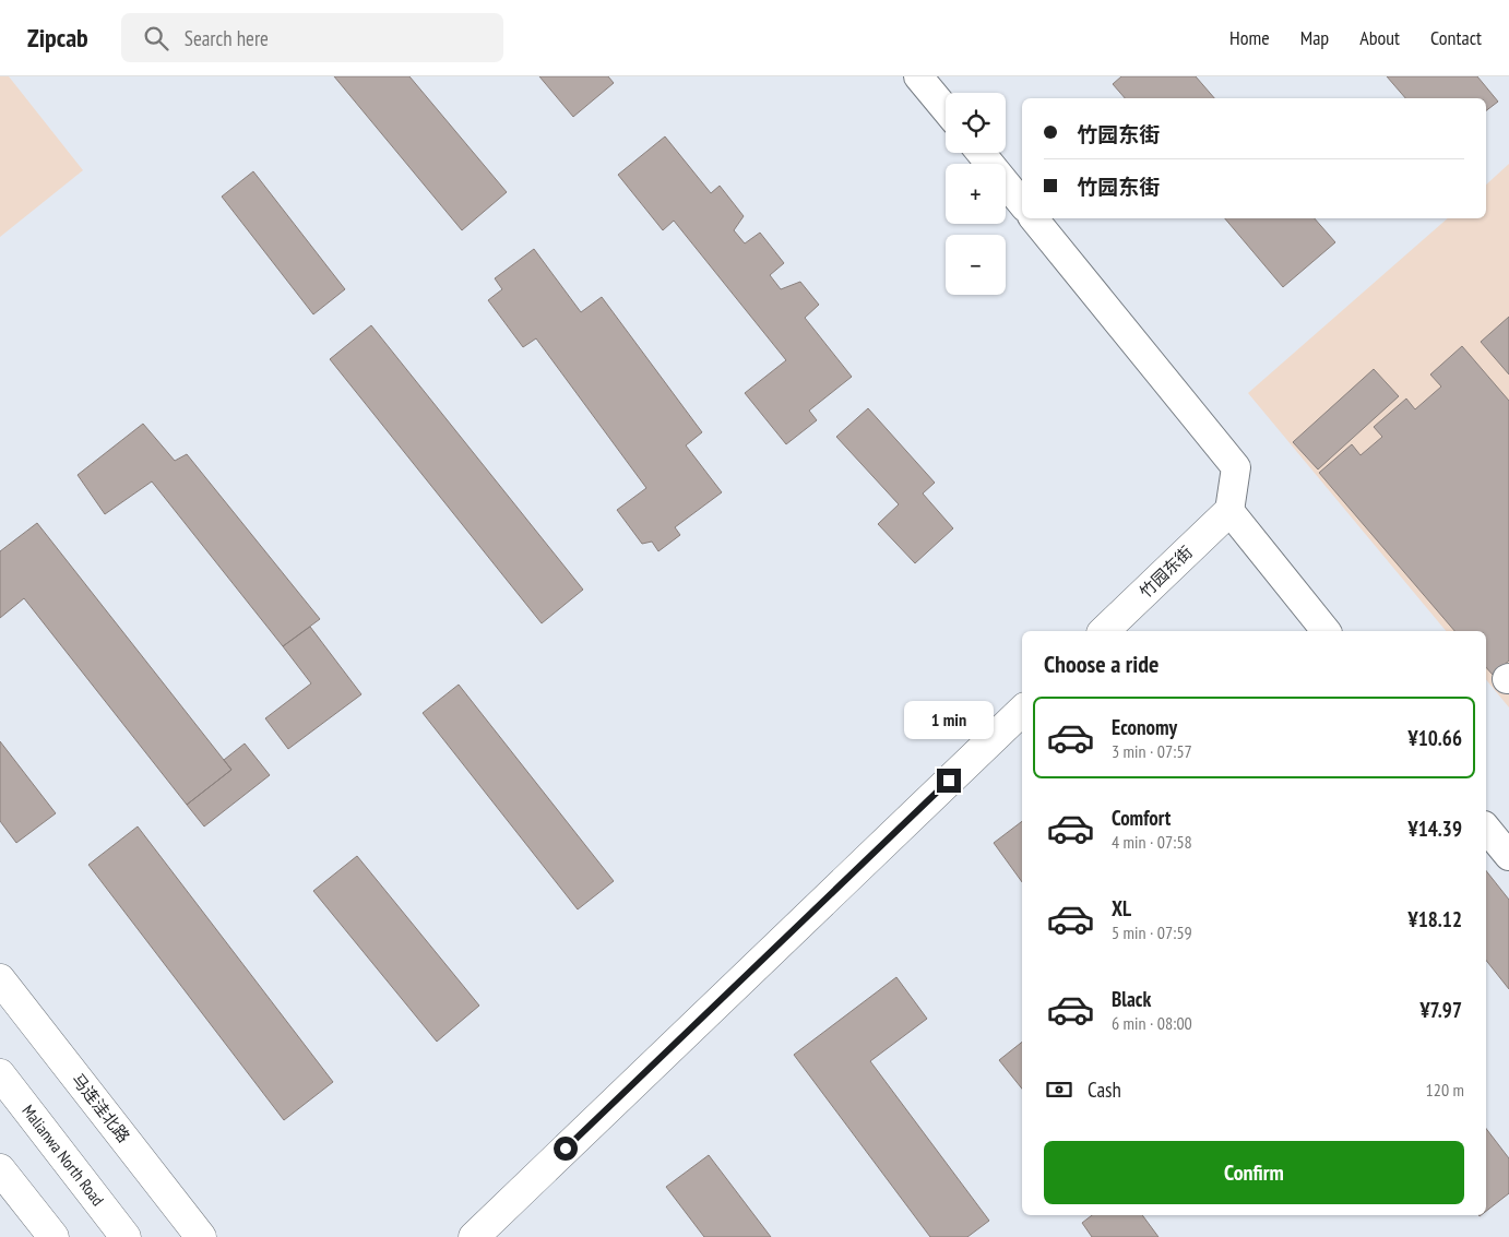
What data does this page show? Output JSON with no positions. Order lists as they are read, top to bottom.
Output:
{
  "streets": {
    "street": ["竹园东街", "马连洼北路", "Malianwa North Road"]
  },
  "page": {
    "header": "Zipcab",
    "search": "Search here",
    "nav": [
      "Home",
      "Map",
      "About",
      "Contact"
    ],
    "map_buttons": ["+", "−"],
    "banner": ["竹园东街", "竹园东街"],
    "heading": "Choose a ride",
    "list": [
      {
        "name": "Economy",
        "note": "3 min · 07:57",
        "value": "¥10.66"
      },
      {
        "name": "Comfort",
        "note": "4 min · 07:58",
        "value": "¥14.39"
      },
      {
        "name": "XL",
        "note": "5 min · 07:59",
        "value": "¥18.12"
      },
      {
        "name": "Black",
        "note": "6 min · 08:00",
        "value": "¥7.97"
      }
    ],
    "bubble": "1 min",
    "pay": ["Cash", "120 m"],
    "buttons": "Confirm"
  }
}
